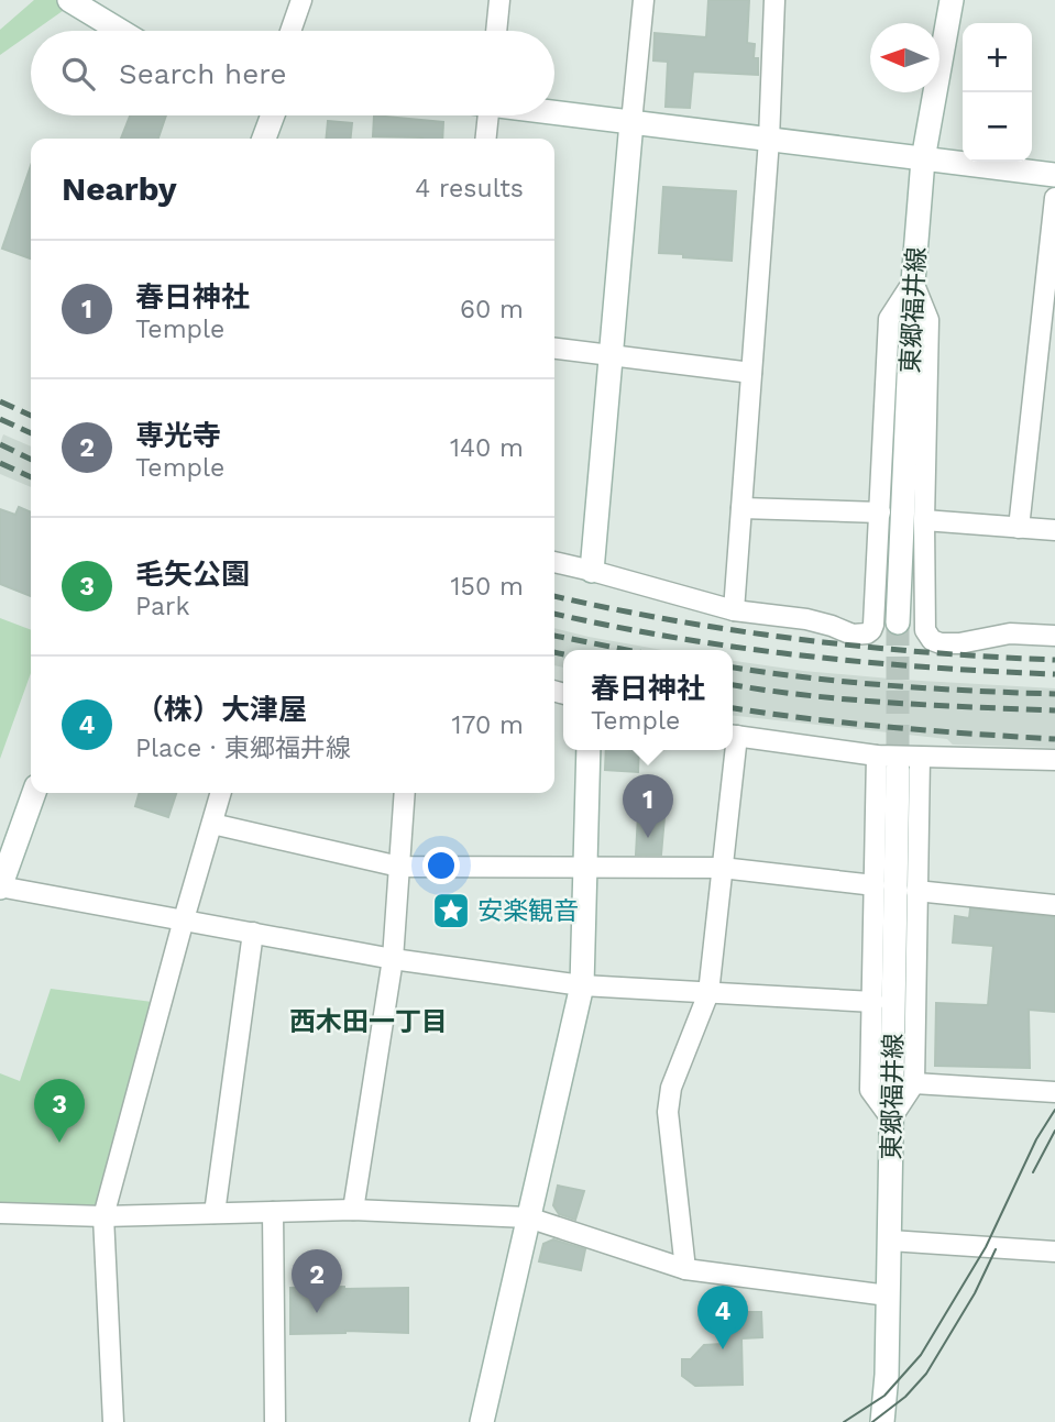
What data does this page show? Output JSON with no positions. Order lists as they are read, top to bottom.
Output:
{
  "streets": {
    "street": ["東郷福井線"]
  },
  "districts": ["西木田一丁目"],
  "places": {
    "place": ["安楽観音"]
  },
  "north": "left",
  "page": {
    "map_buttons": ["+", "−"],
    "search": "Search here",
    "heading": ["Nearby", "4 results"],
    "list": [
      {
        "mark": "1",
        "name": "春日神社",
        "note": "Temple",
        "value": "60 m"
      },
      {
        "mark": "2",
        "name": "専光寺",
        "note": "Temple",
        "value": "140 m"
      },
      {
        "mark": "3",
        "name": "毛矢公園",
        "note": "Park",
        "value": "150 m"
      },
      {
        "mark": "4",
        "name": "（株）大津屋",
        "note": "Place · 東郷福井線",
        "value": "170 m"
      }
    ],
    "popup": ["春日神社", "Temple"],
    "pins": [
      "1",
      "3",
      "2",
      "4"
    ]
  }
}
